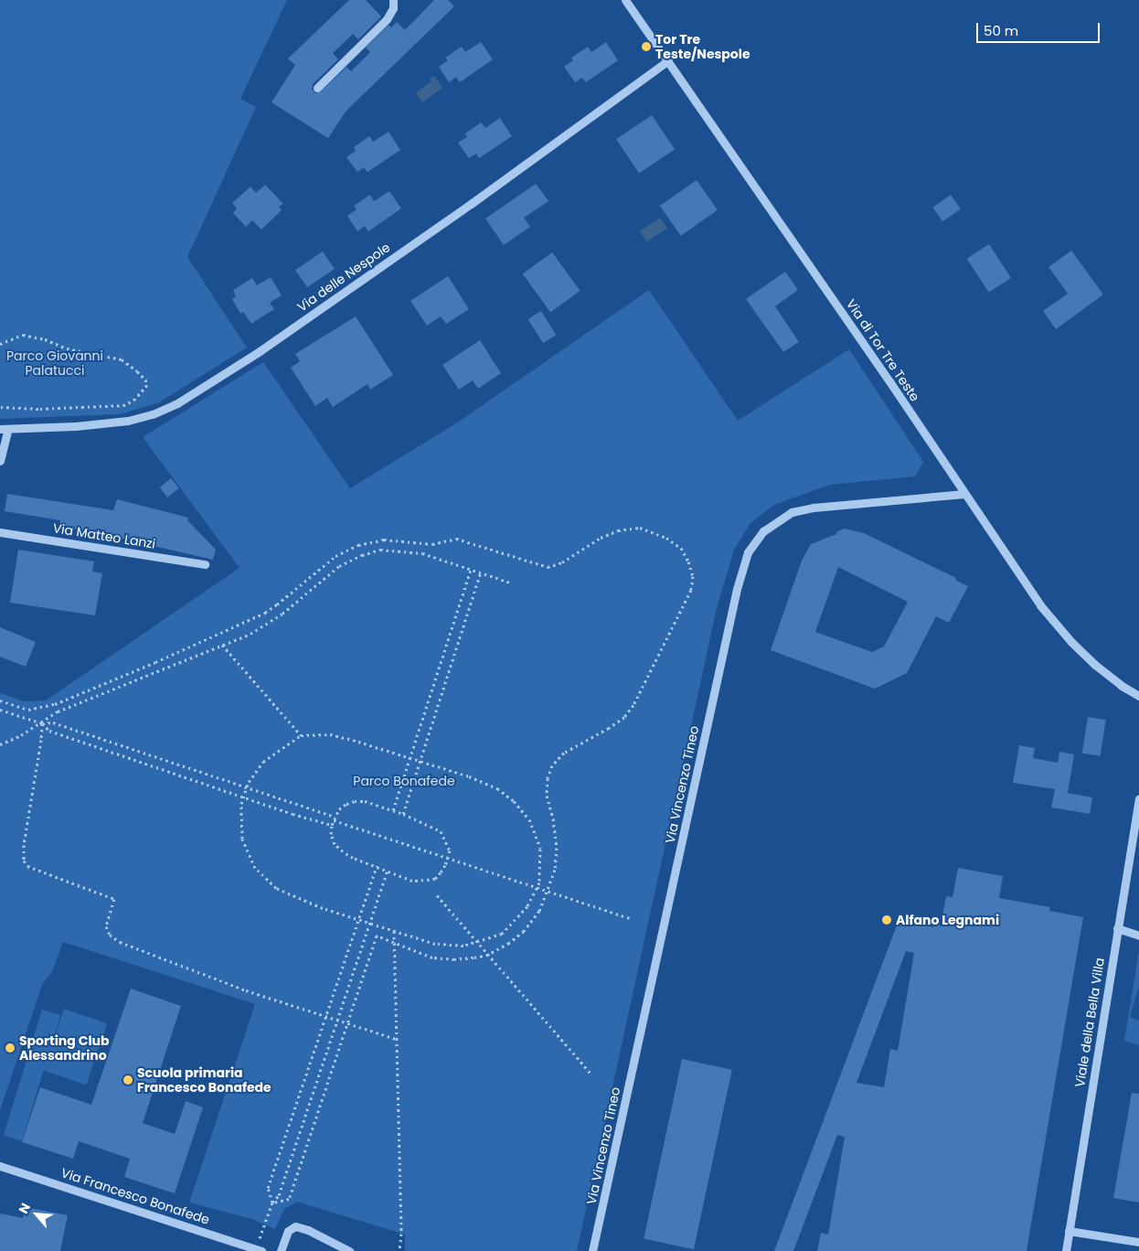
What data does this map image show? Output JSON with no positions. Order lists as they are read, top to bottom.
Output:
{
  "streets": {
    "street": [
      "Via delle Nespole",
      "Via di Tor Tre Teste",
      "Via Matteo Lanzi",
      "Via Vincenzo Tineo",
      "Viale della Bella Villa",
      "Via Francesco Bonafede"
    ]
  },
  "crossings": [
    ["Via delle Nespole", "Via di Tor Tre Teste"],
    ["Via di Tor Tre Teste", "Via Vincenzo Tineo"]
  ],
  "parks": ["Parco Giovanni Palatucci", "Parco Bonafede"],
  "places": [
    "Tor Tre Teste/Nespole",
    "Alfano Legnami",
    "Sporting Club Alessandrino",
    "Scuola primaria Francesco Bonafede"
  ],
  "scale_bar": "50 m",
  "north": "top left"
}
